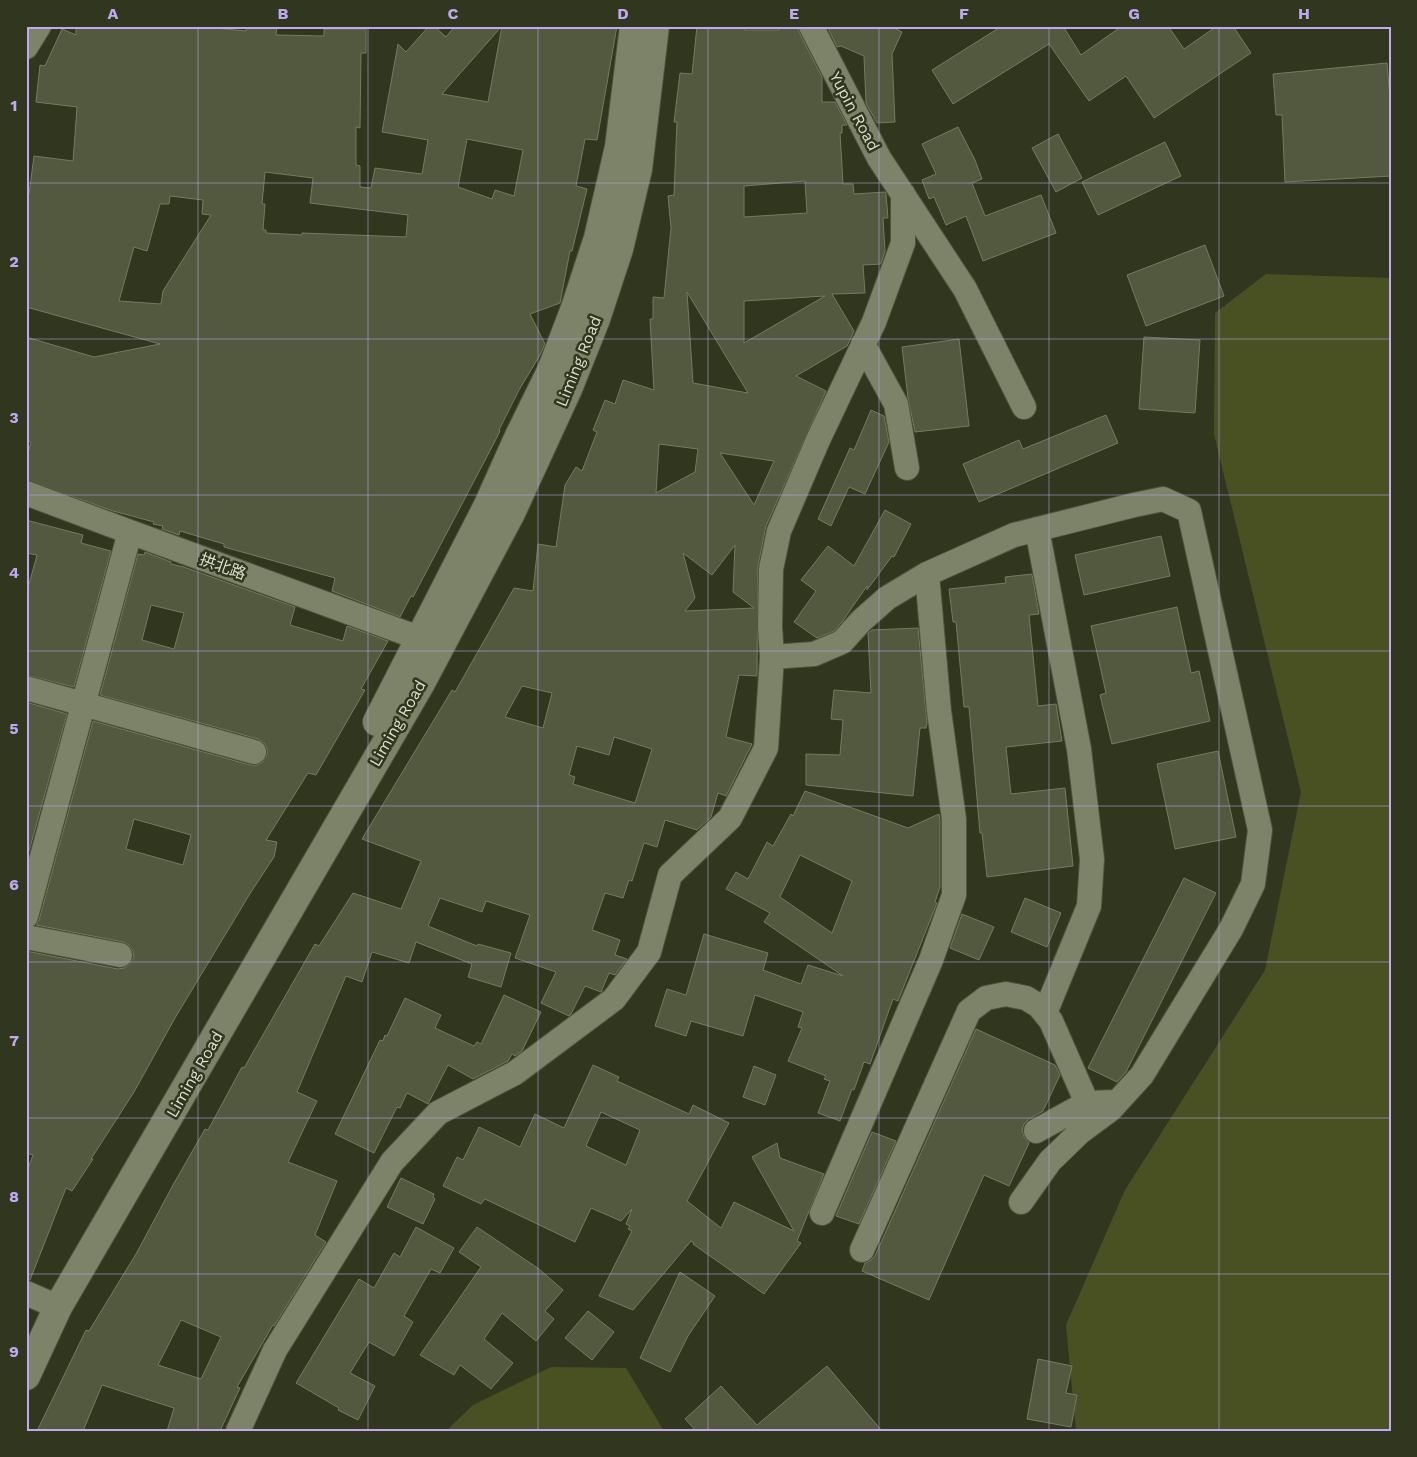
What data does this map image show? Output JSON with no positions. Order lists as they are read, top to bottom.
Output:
{
  "streets": {
    "street": ["Yupin Road", "Liming Road", "拱北路"]
  },
  "crossings": [
    ["Liming Road", "拱北路"]
  ],
  "grid": {
    "columns": [
      "A",
      "B",
      "C",
      "D",
      "E",
      "F",
      "G",
      "H"
    ],
    "rows": [
      "1",
      "2",
      "3",
      "4",
      "5",
      "6",
      "7",
      "8",
      "9"
    ]
  }
}
